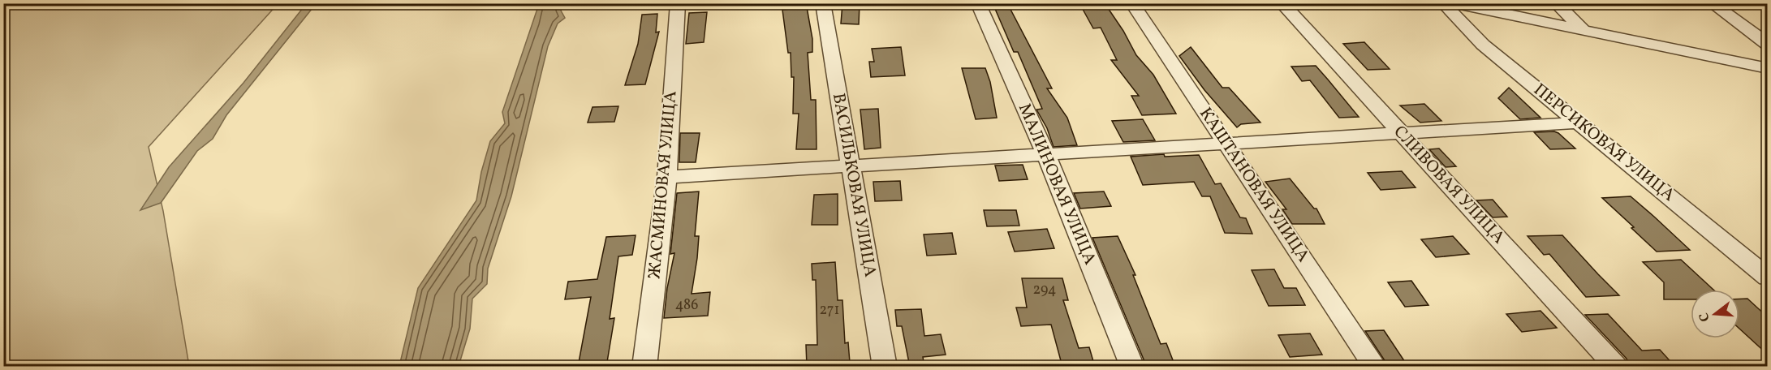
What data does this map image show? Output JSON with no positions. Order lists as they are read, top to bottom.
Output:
{
  "streets": {
    "street": [
      "ПЕРСИКОВАЯ УЛИЦА",
      "МАЛИНОВАЯ УЛИЦА",
      "ЖАСМИНОВАЯ УЛИЦА",
      "ВАСИЛЬКОВАЯ УЛИЦА",
      "КАШТАНОВАЯ УЛИЦА",
      "СЛИВОВАЯ УЛИЦА"
    ]
  },
  "house_numbers": ["294", "486", "271"],
  "north": "left"
}
